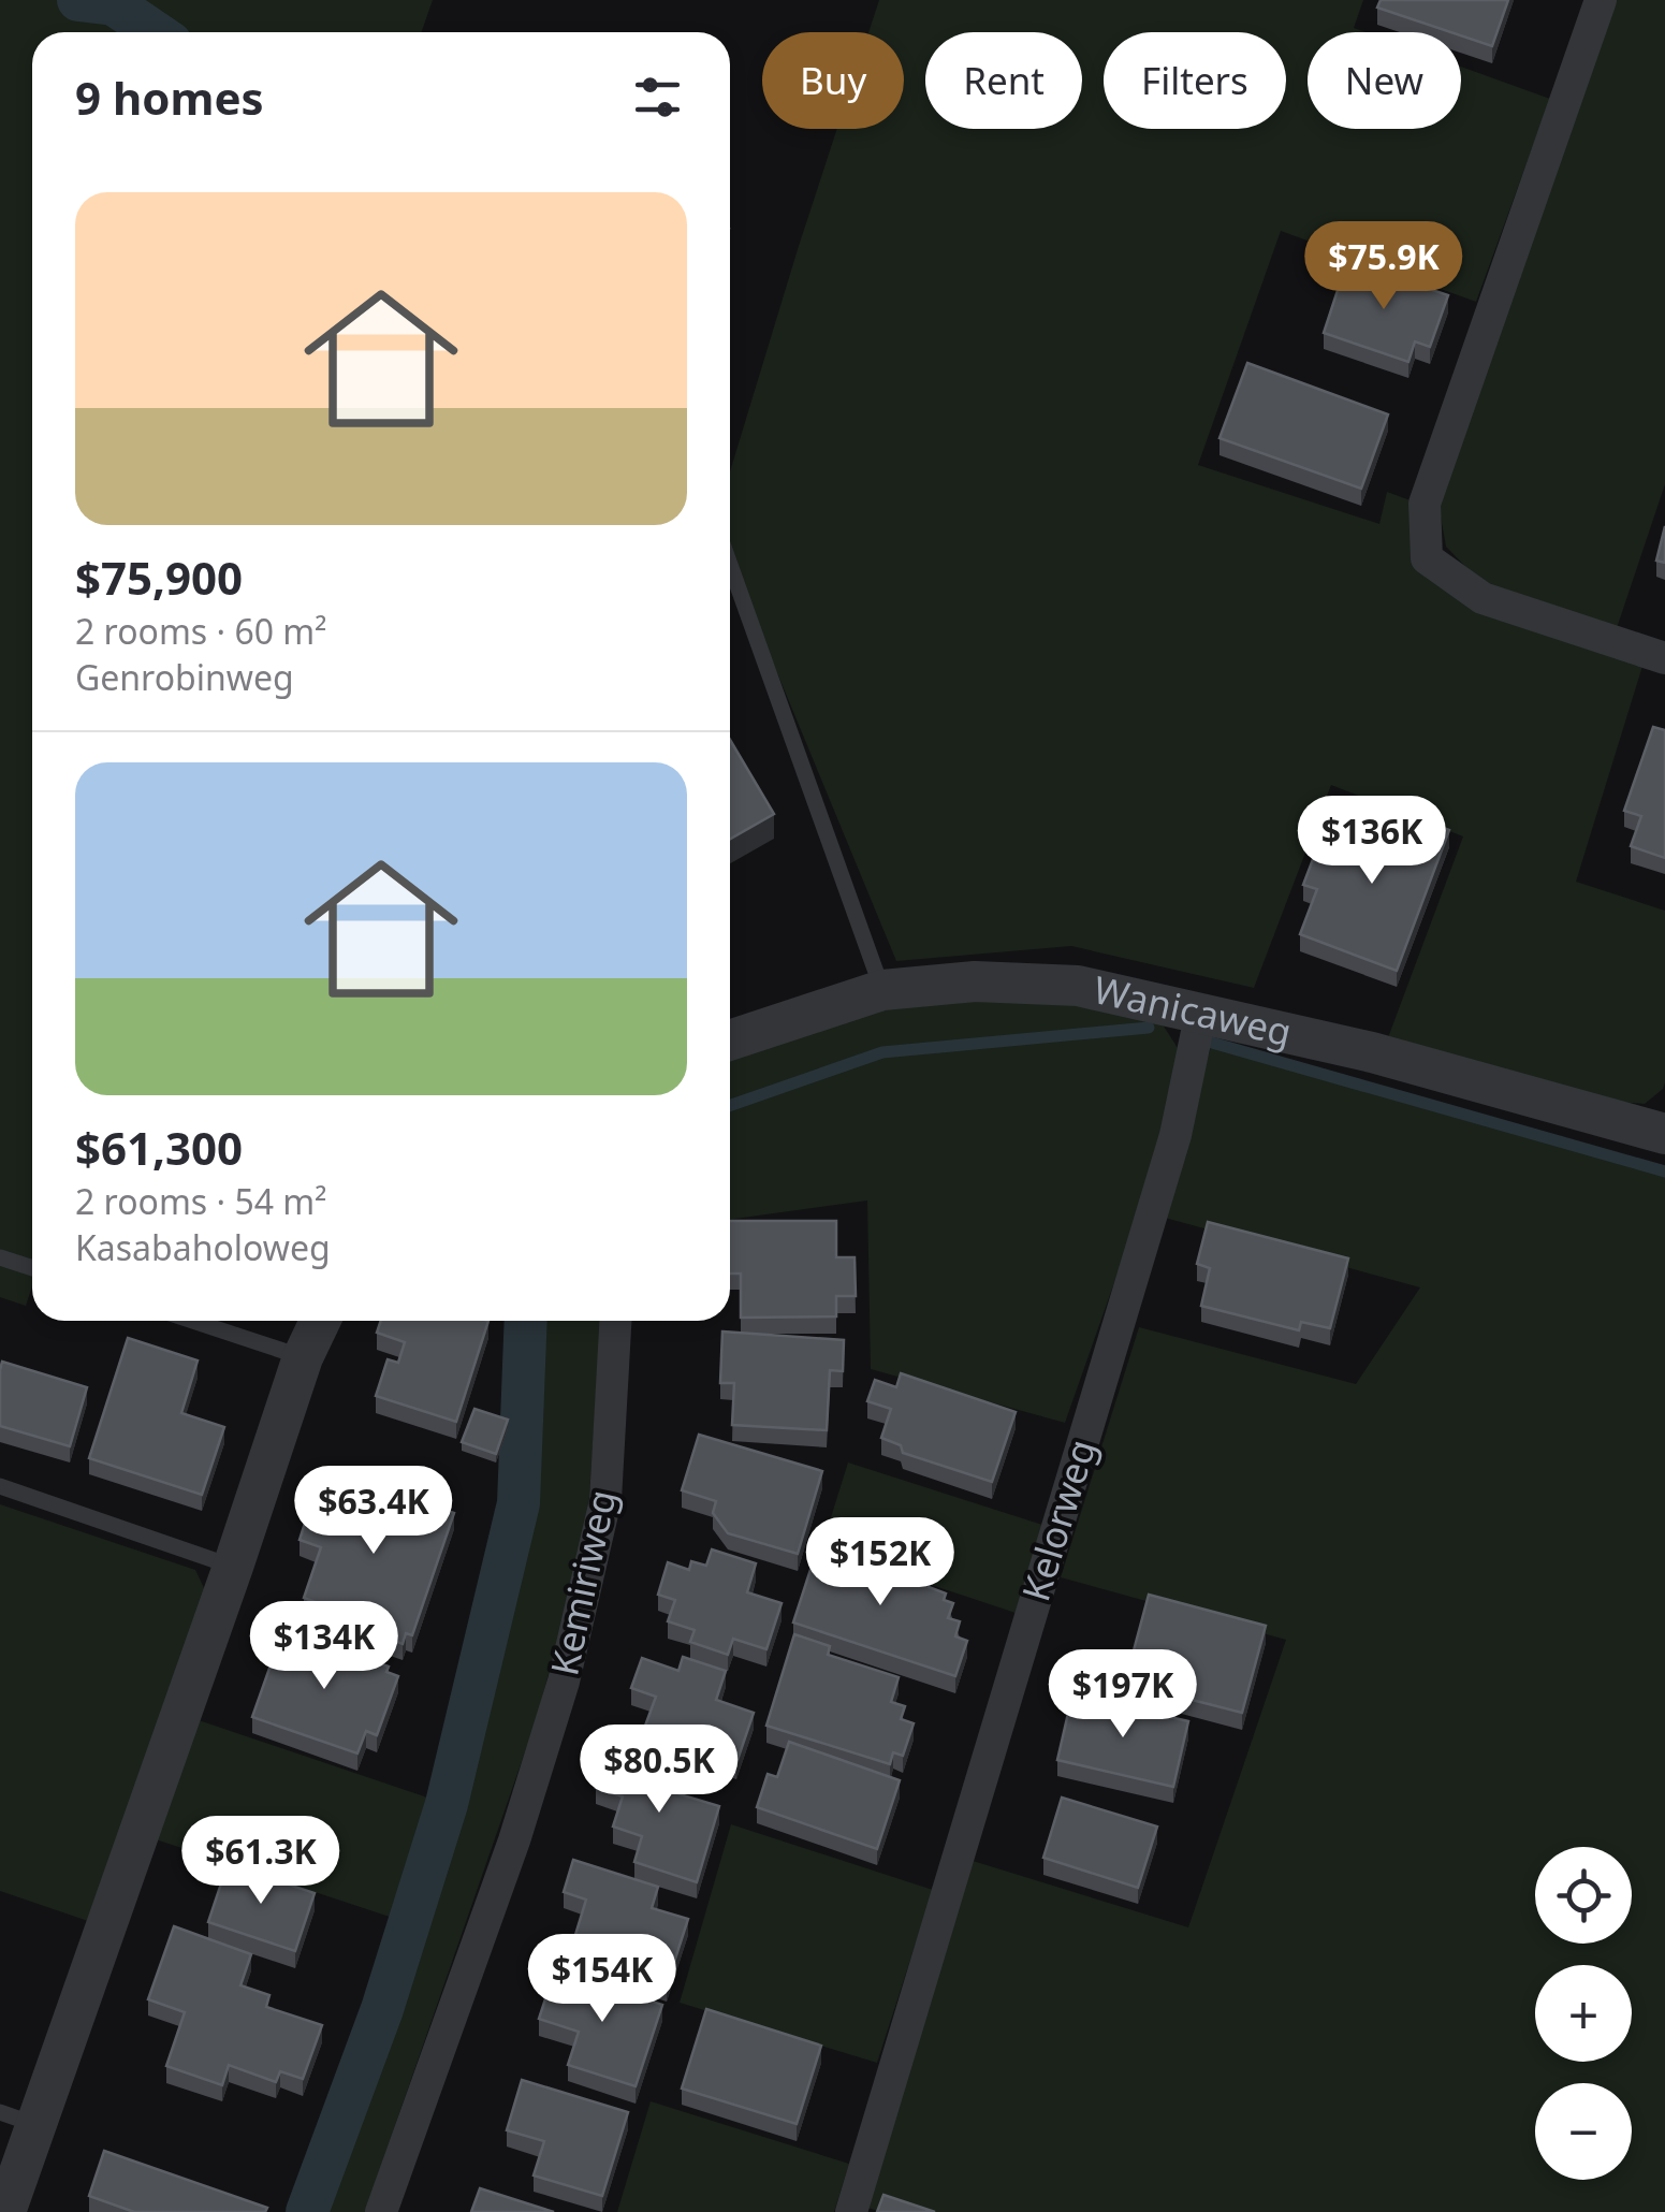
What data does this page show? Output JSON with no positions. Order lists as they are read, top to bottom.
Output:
{
  "streets": {
    "street": ["Wanicaweg", "Kelorweg", "Kemiriweg"]
  },
  "crossings": [
    ["Wanicaweg", "Kelorweg"]
  ],
  "page": {
    "chip": [
      "Buy",
      "Rent",
      "Filters",
      "New"
    ],
    "heading": "9 homes",
    "list": [
      {
        "name": "$75,900",
        "note": "2 rooms · 60 m² · Genrobinweg"
      },
      {
        "name": "$61,300",
        "note": "2 rooms · 54 m² · Kasabaholoweg"
      }
    ],
    "price": [
      "$75.9K",
      "$136K",
      "$63.4K",
      "$152K",
      "$134K",
      "$197K",
      "$80.5K",
      "$61.3K",
      "$154K"
    ],
    "map_buttons": ["+", "−"]
  }
}
